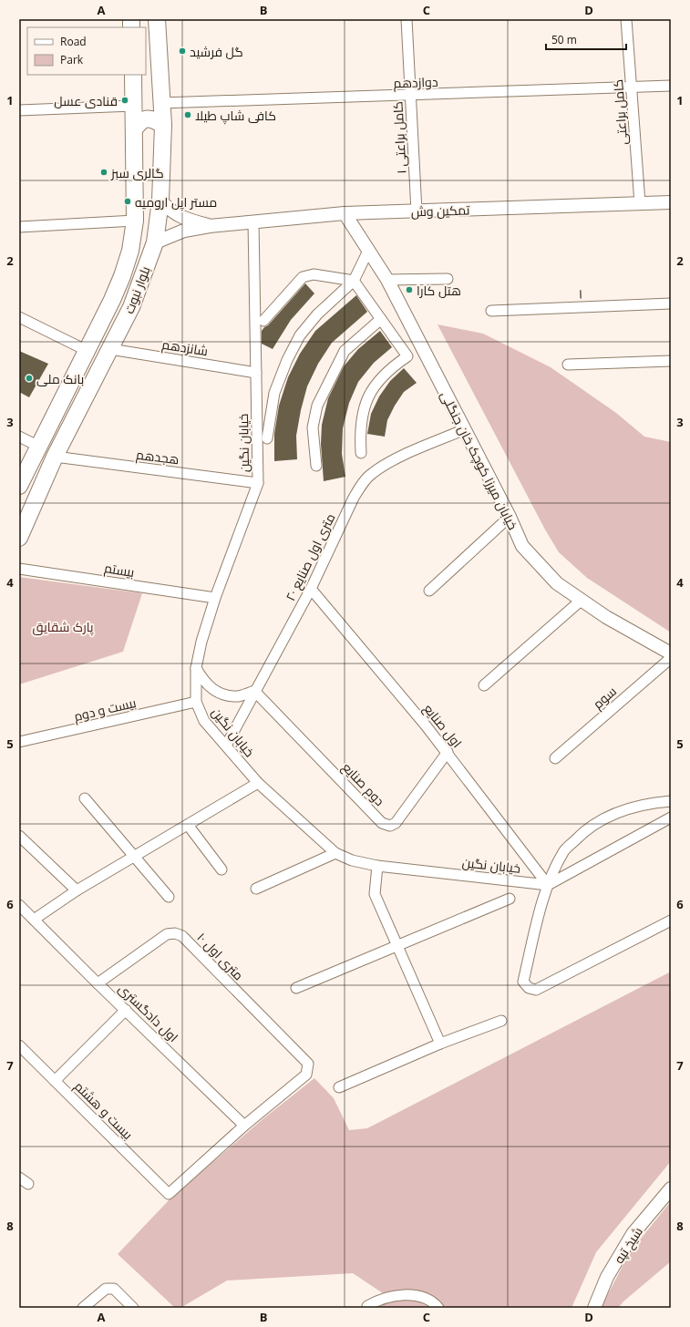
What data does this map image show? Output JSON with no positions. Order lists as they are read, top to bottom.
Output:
{
  "streets": {
    "main road": ["بلوار نبوت"],
    "street": [
      "دوازدهم",
      "کامل براعتی",
      "کامل براعتی ۱",
      "تمکین وش",
      "۱",
      "شانزدهم",
      "خیابان نگین",
      "هجدهم",
      "خیابان میرزا کوچک خان جنگلی",
      "۲۰ متری اول صنایع",
      "بیستم",
      "سوم",
      "بیست و دوم",
      "اول صنایع",
      "دوم صنایع",
      "۱۰ متری اول",
      "اول دادگستری",
      "بیست و هشتم",
      "شیخ تپه"
    ]
  },
  "crossings": [
    ["دوازدهم", "کامل براعتی"],
    ["دوازدهم", "کامل براعتی ۱"],
    ["دوازدهم", "بلوار نبوت"],
    ["کامل براعتی", "تمکین وش"],
    ["کامل براعتی ۱", "تمکین وش"],
    ["تمکین وش", "بلوار نبوت"],
    ["تمکین وش", "خیابان نگین"],
    ["تمکین وش", "خیابان میرزا کوچک خان جنگلی"],
    ["بلوار نبوت", "شانزدهم"],
    ["بلوار نبوت", "هجدهم"],
    ["شانزدهم", "خیابان نگین"],
    ["خیابان نگین", "هجدهم"],
    ["خیابان نگین", "۲۰ متری اول صنایع"],
    ["خیابان نگین", "بیستم"],
    ["خیابان نگین", "بیست و دوم"],
    ["خیابان نگین", "اول صنایع"],
    ["خیابان میرزا کوچک خان جنگلی", "۲۰ متری اول صنایع"],
    ["۲۰ متری اول صنایع", "اول صنایع"],
    ["۲۰ متری اول صنایع", "دوم صنایع"],
    ["اول صنایع", "دوم صنایع"],
    ["۱۰ متری اول", "اول دادگستری"],
    ["۱۰ متری اول", "بیست و هشتم"],
    ["اول دادگستری", "بیست و هشتم"]
  ],
  "parks": ["پارک شقایق"],
  "places": [
    "گل فرشید",
    "قنادی عسل",
    "کافی شاپ طیلا",
    "گالری سبز",
    "مستر اپل ارومیه",
    "هتل کارا",
    "بانک ملی"
  ],
  "legend": ["Road", "Park"],
  "scale_bar": "50 m",
  "grid": {
    "columns": [
      "A",
      "B",
      "C",
      "D"
    ],
    "rows": [
      "1",
      "2",
      "3",
      "4",
      "5",
      "6",
      "7",
      "8"
    ]
  }
}
